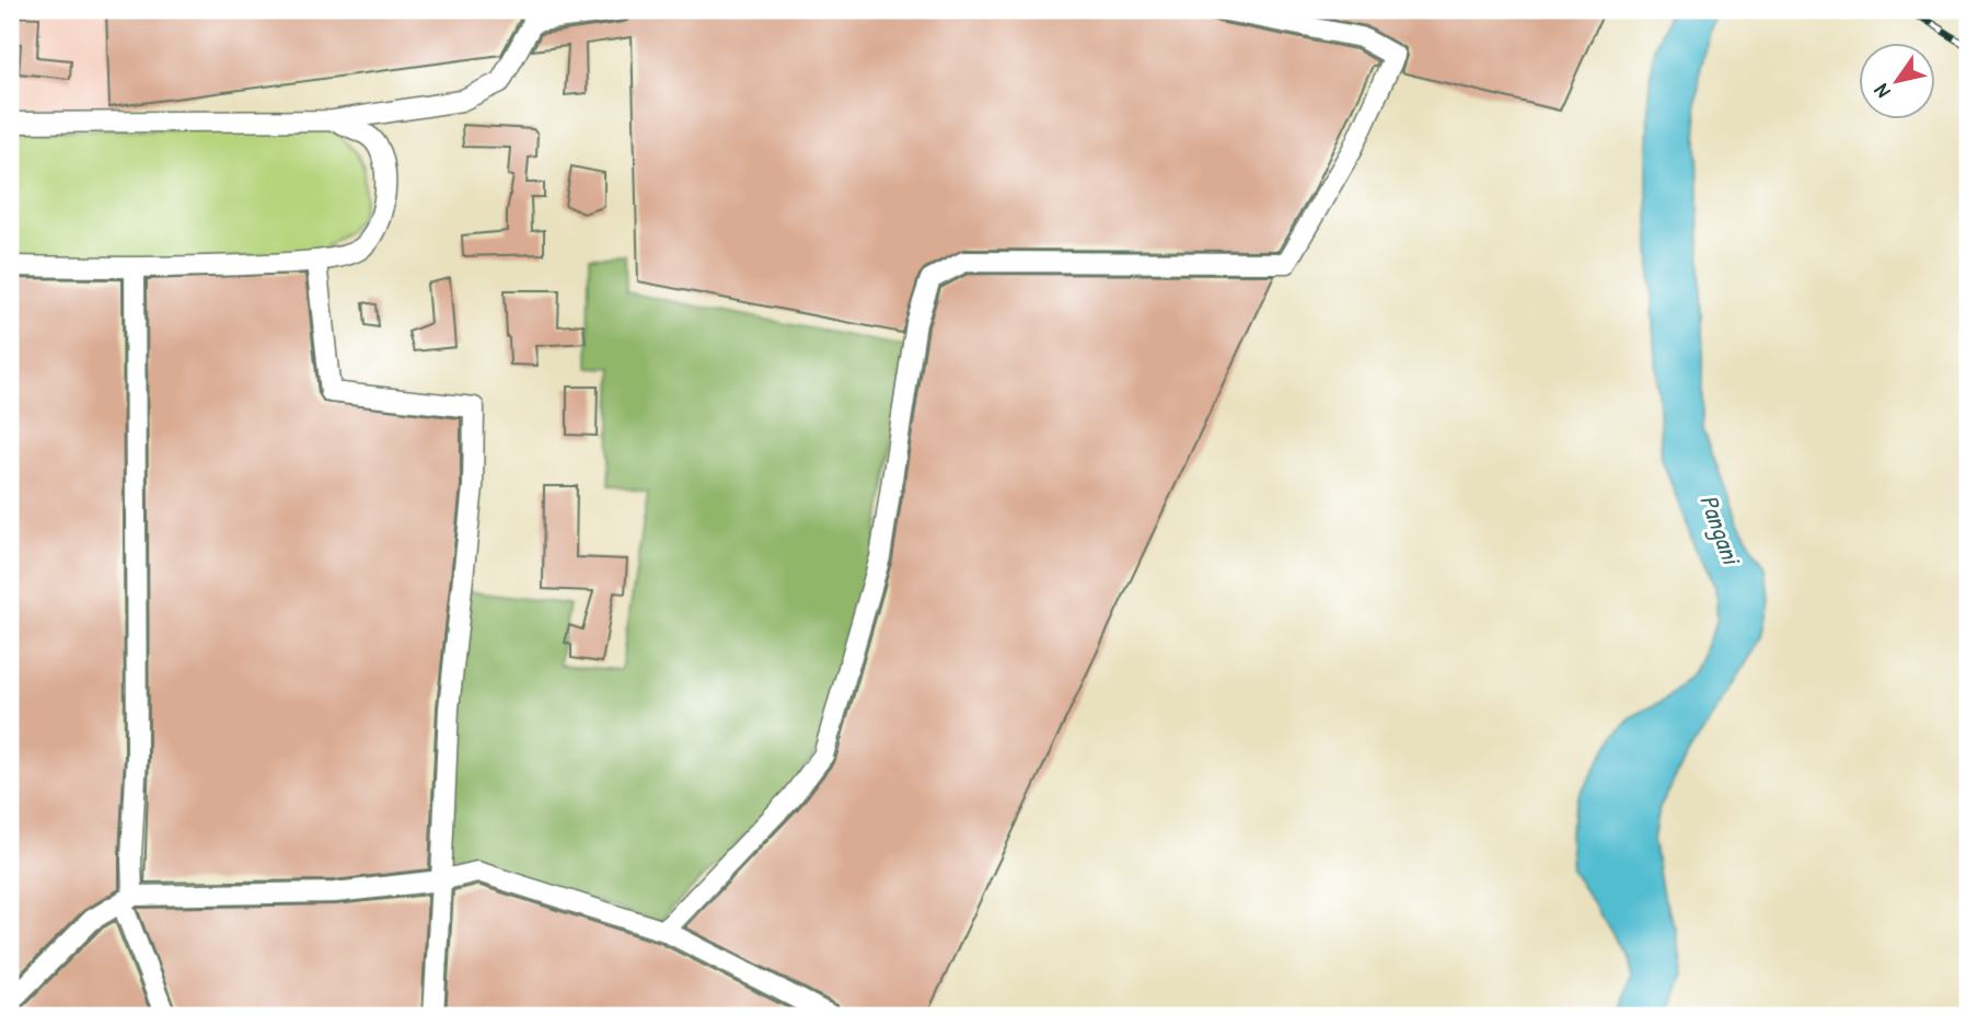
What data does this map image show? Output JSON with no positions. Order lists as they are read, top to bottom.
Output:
{
  "water": ["Pangani"],
  "north": "bottom left"
}
